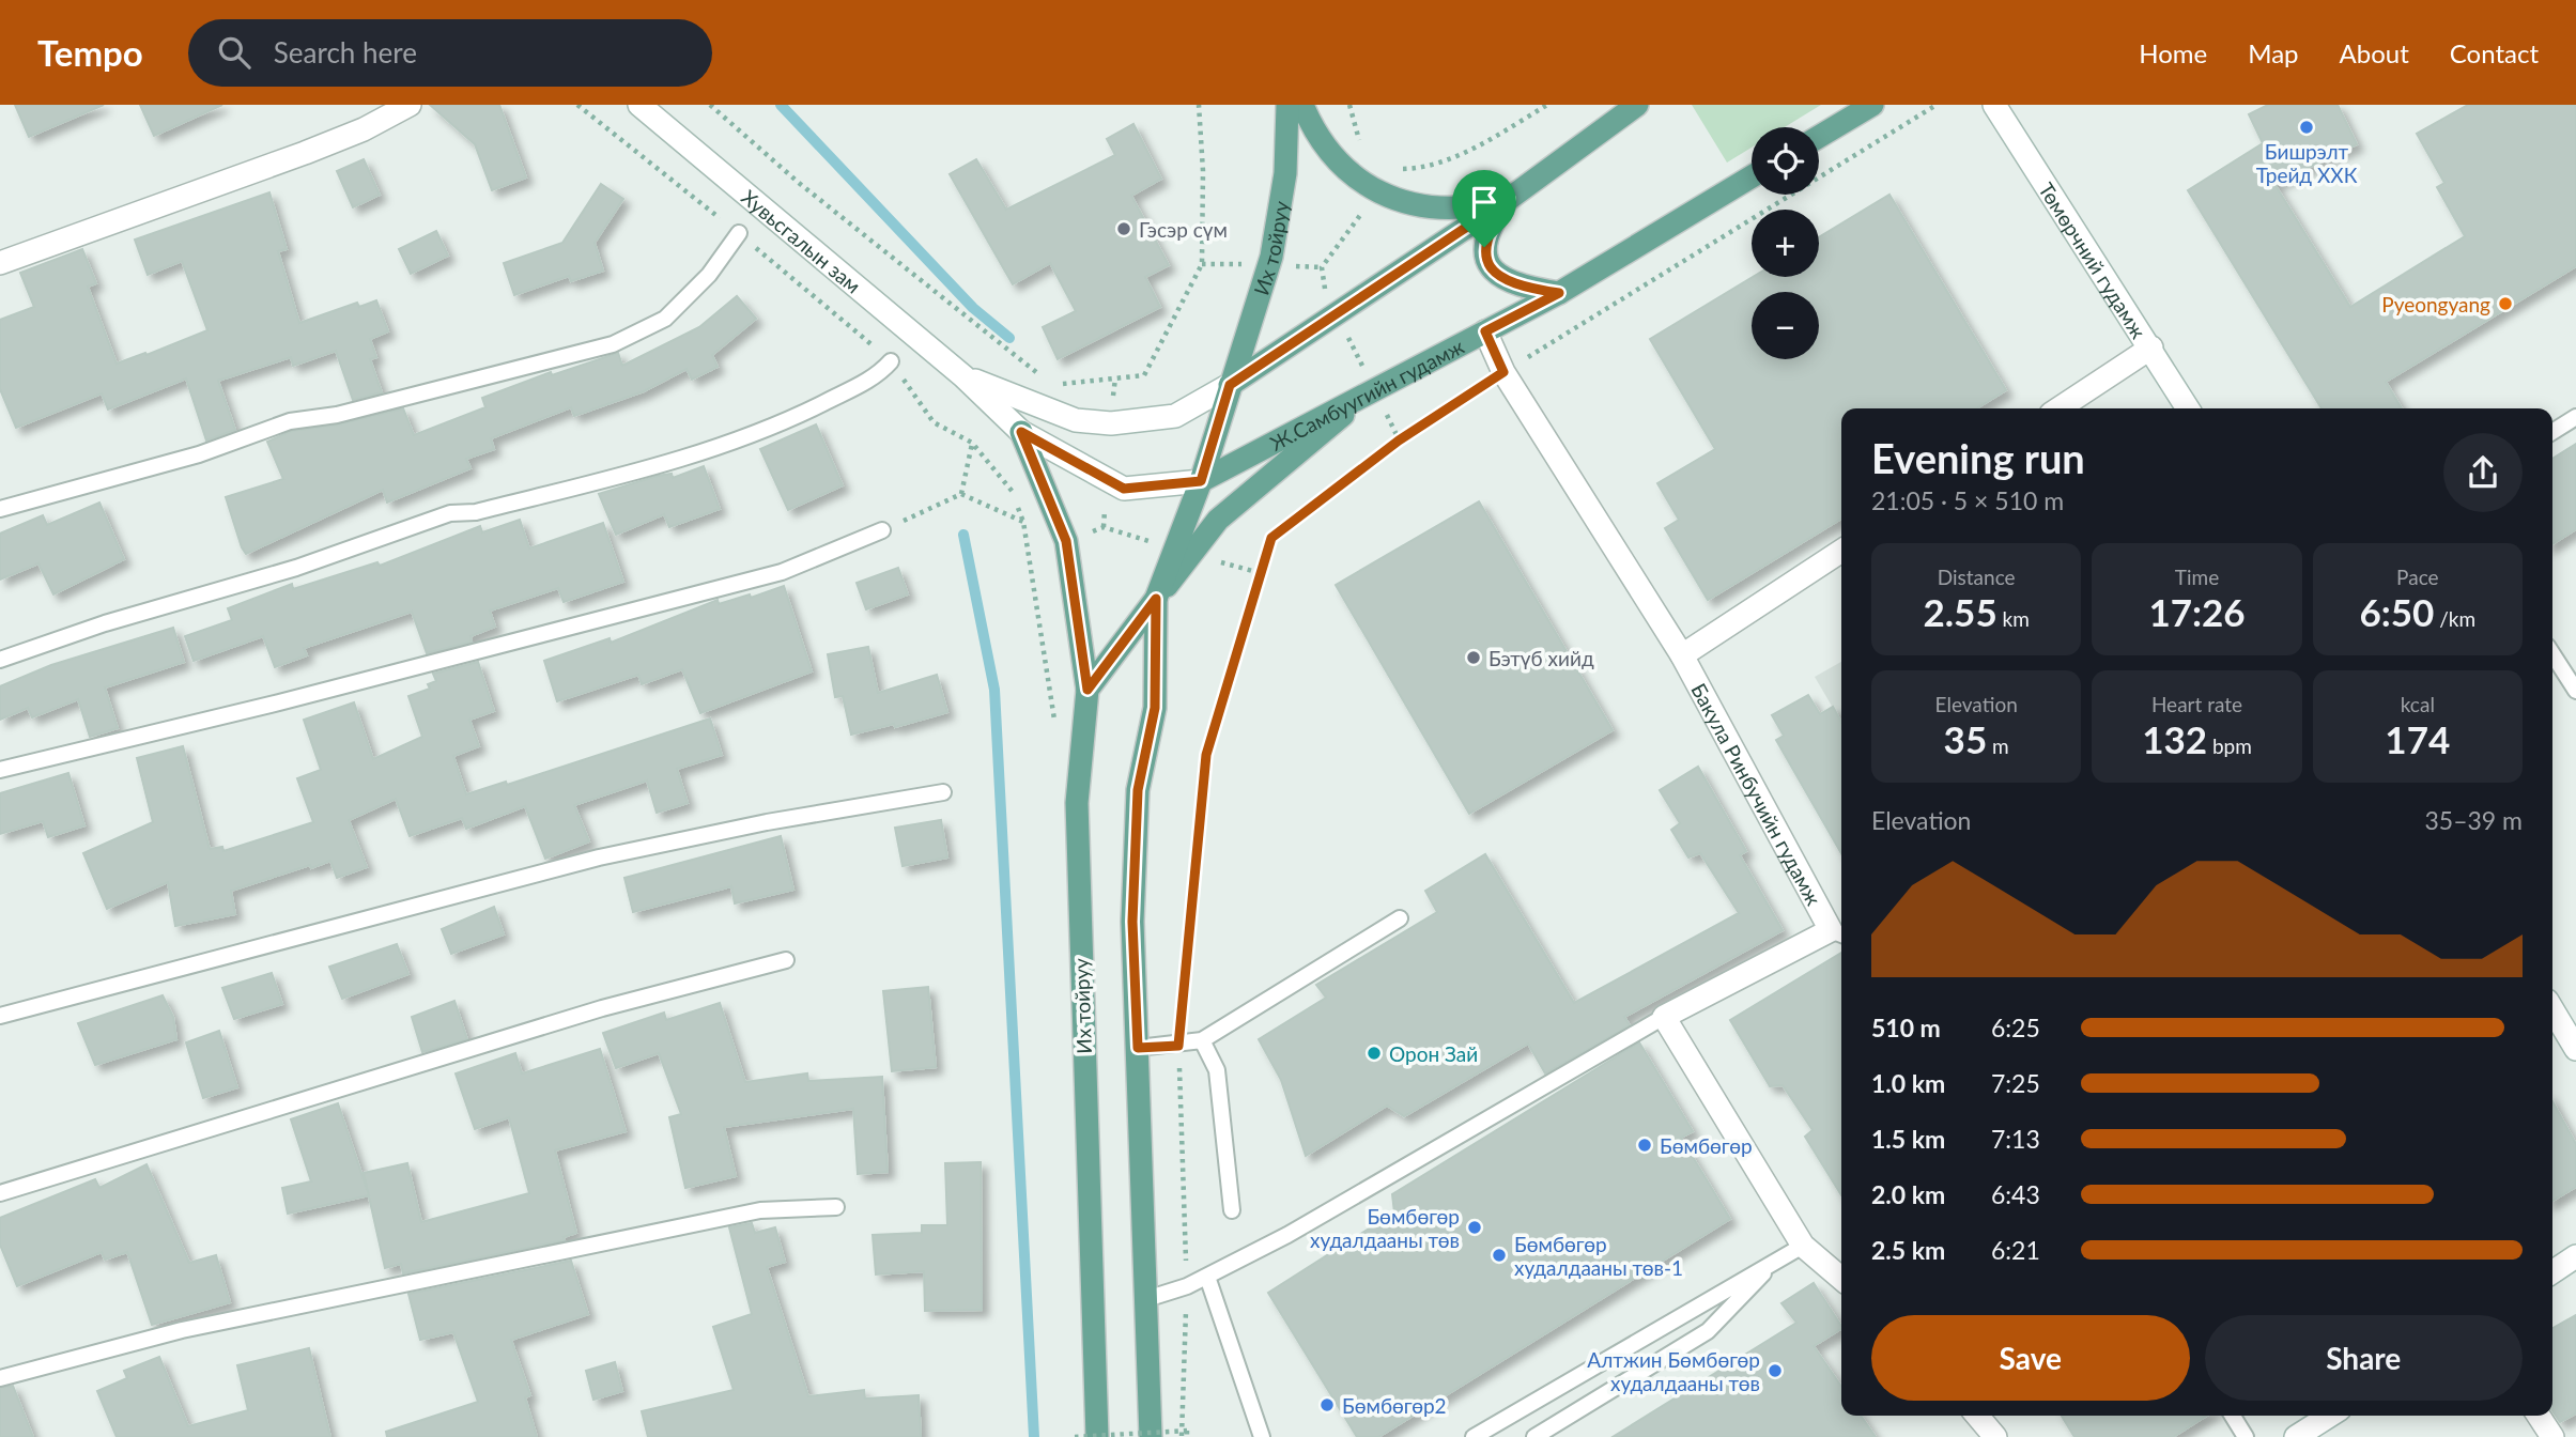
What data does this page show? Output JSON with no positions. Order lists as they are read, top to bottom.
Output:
{
  "streets": {
    "main road": ["Их тойруу", "Ж.Самбуугийн гудамж"],
    "street": ["Хувьсгалын зам", "Төмөрчний гудамж", "Бакула Ринбучийн гудамж"]
  },
  "crossings": [
    ["Их тойруу", "Ж.Самбуугийн гудамж"],
    ["Ж.Самбуугийн гудамж", "Бакула Ринбучийн гудамж"]
  ],
  "places": [
    "Бишрэлт Трейд ХХК",
    "Гэсэр сүм",
    "Pyeongyang",
    "Бэтүб хийд",
    "Орон Зай",
    "Бөмбөгөр",
    "Бөмбөгөр худалдааны төв",
    "Бөмбөгөр худалдааны төв-1",
    "Алтжин Бөмбөгөр худалдааны төв",
    "Бөмбөгөр2"
  ],
  "page": {
    "header": "Tempo",
    "search": "Search here",
    "nav": [
      "Home",
      "Map",
      "About",
      "Contact"
    ],
    "map_buttons": ["+", "−"],
    "heading": ["Evening run", "21:05 · 5 × 510 m"],
    "stats": [
      ["Distance", "2.55 km"],
      ["Time", "17:26"],
      ["Pace", "6:50 /km"],
      ["Elevation", "35 m"],
      ["Heart rate", "132 bpm"],
      ["kcal", "174"]
    ],
    "chart": ["Elevation", "35–39 m"],
    "list": [
      {
        "name": "510 m",
        "note": "6:25"
      },
      {
        "name": "1.0 km",
        "note": "7:25"
      },
      {
        "name": "1.5 km",
        "note": "7:13"
      },
      {
        "name": "2.0 km",
        "note": "6:43"
      },
      {
        "name": "2.5 km",
        "note": "6:21"
      }
    ],
    "buttons": ["Save", "Share"]
  }
}
